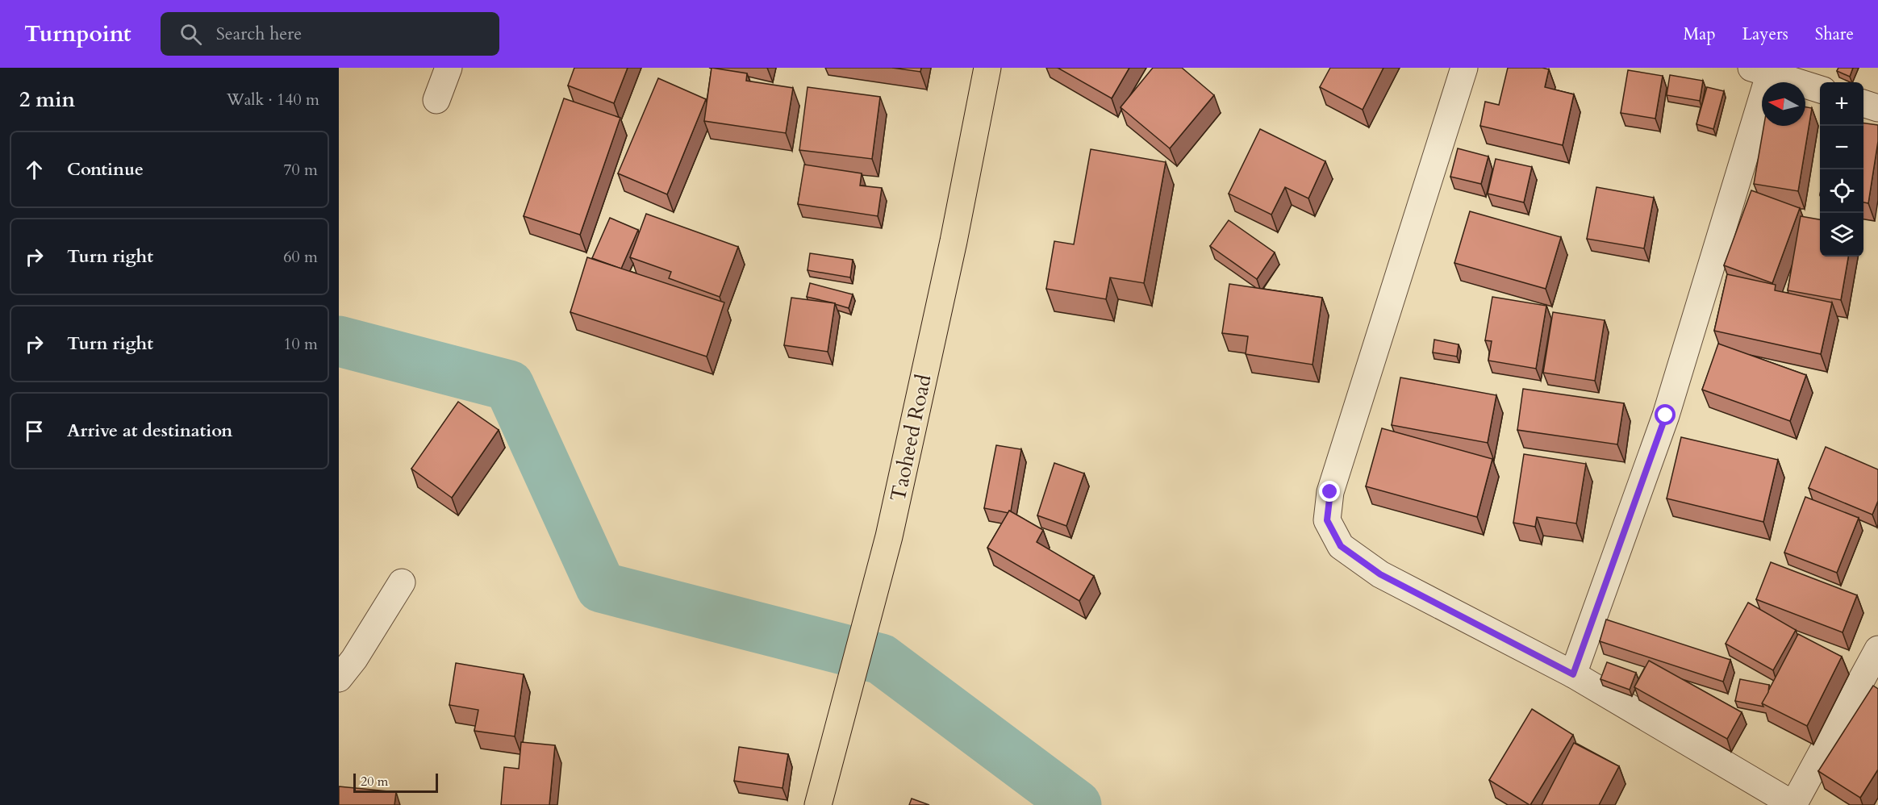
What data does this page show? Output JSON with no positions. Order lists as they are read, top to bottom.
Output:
{
  "streets": {
    "main road": ["Taoheed Road"]
  },
  "scale_bar": "20 m",
  "north": "left",
  "page": {
    "header": "Turnpoint",
    "search": "Search here",
    "nav": ["Map", "Layers", "Share"],
    "heading": ["2 min", "Walk · 140 m"],
    "map_buttons": ["+", "−"],
    "list": [
      ["Continue", "70 m"],
      ["Turn right", "60 m"],
      ["Turn right", "10 m"],
      "Arrive at destination"
    ],
    "scale": "20 m"
  }
}
